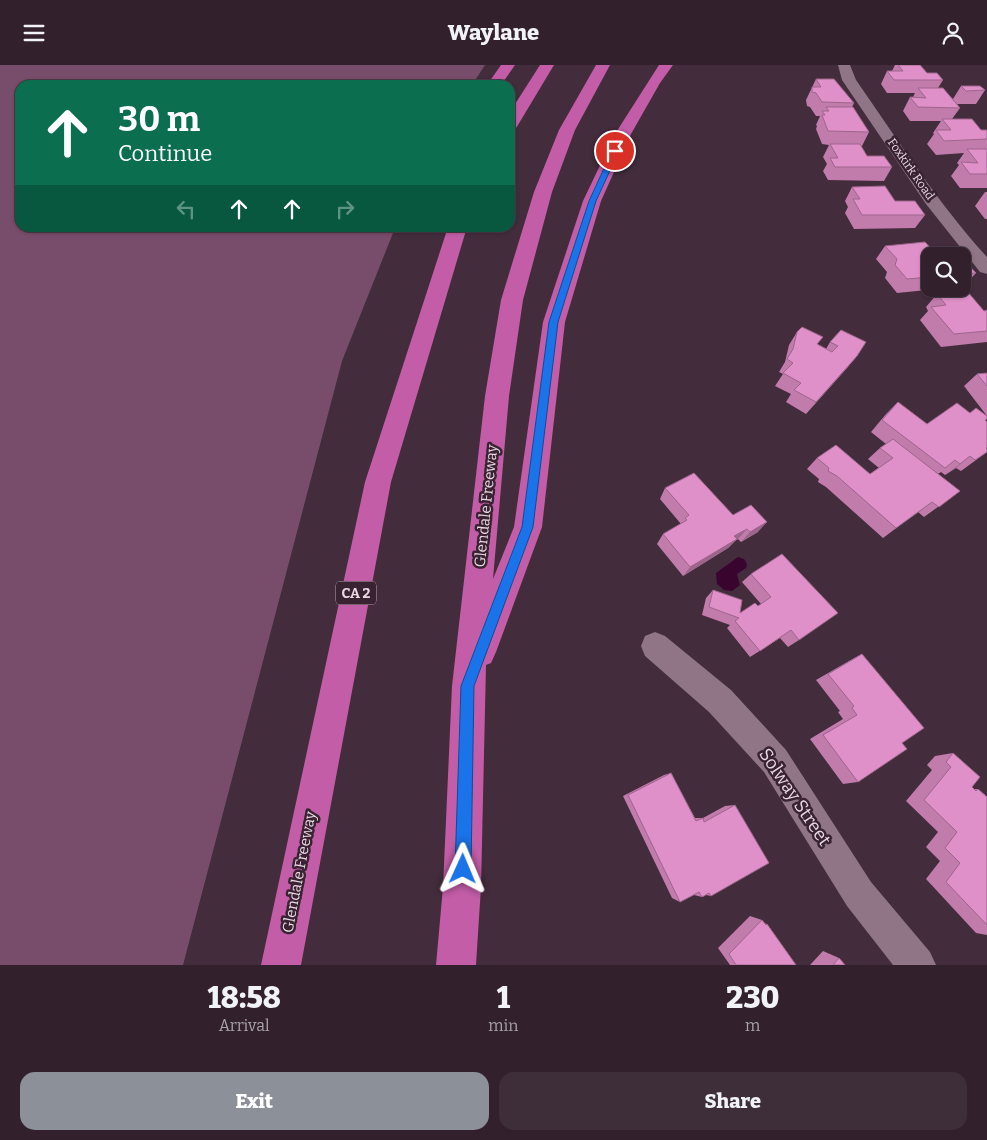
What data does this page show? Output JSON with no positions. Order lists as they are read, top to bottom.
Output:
{
  "streets": {
    "highway": ["Glendale Freeway", "CA 2"],
    "street": ["Foxkirk Road", "Solway Street"]
  },
  "page": {
    "header": "Waylane",
    "turn": ["30 m", "Continue"],
    "eta": [
      "18:58",
      "Arrival",
      "1",
      "min",
      "230",
      "m"
    ],
    "buttons": ["Exit", "Share"]
  }
}
